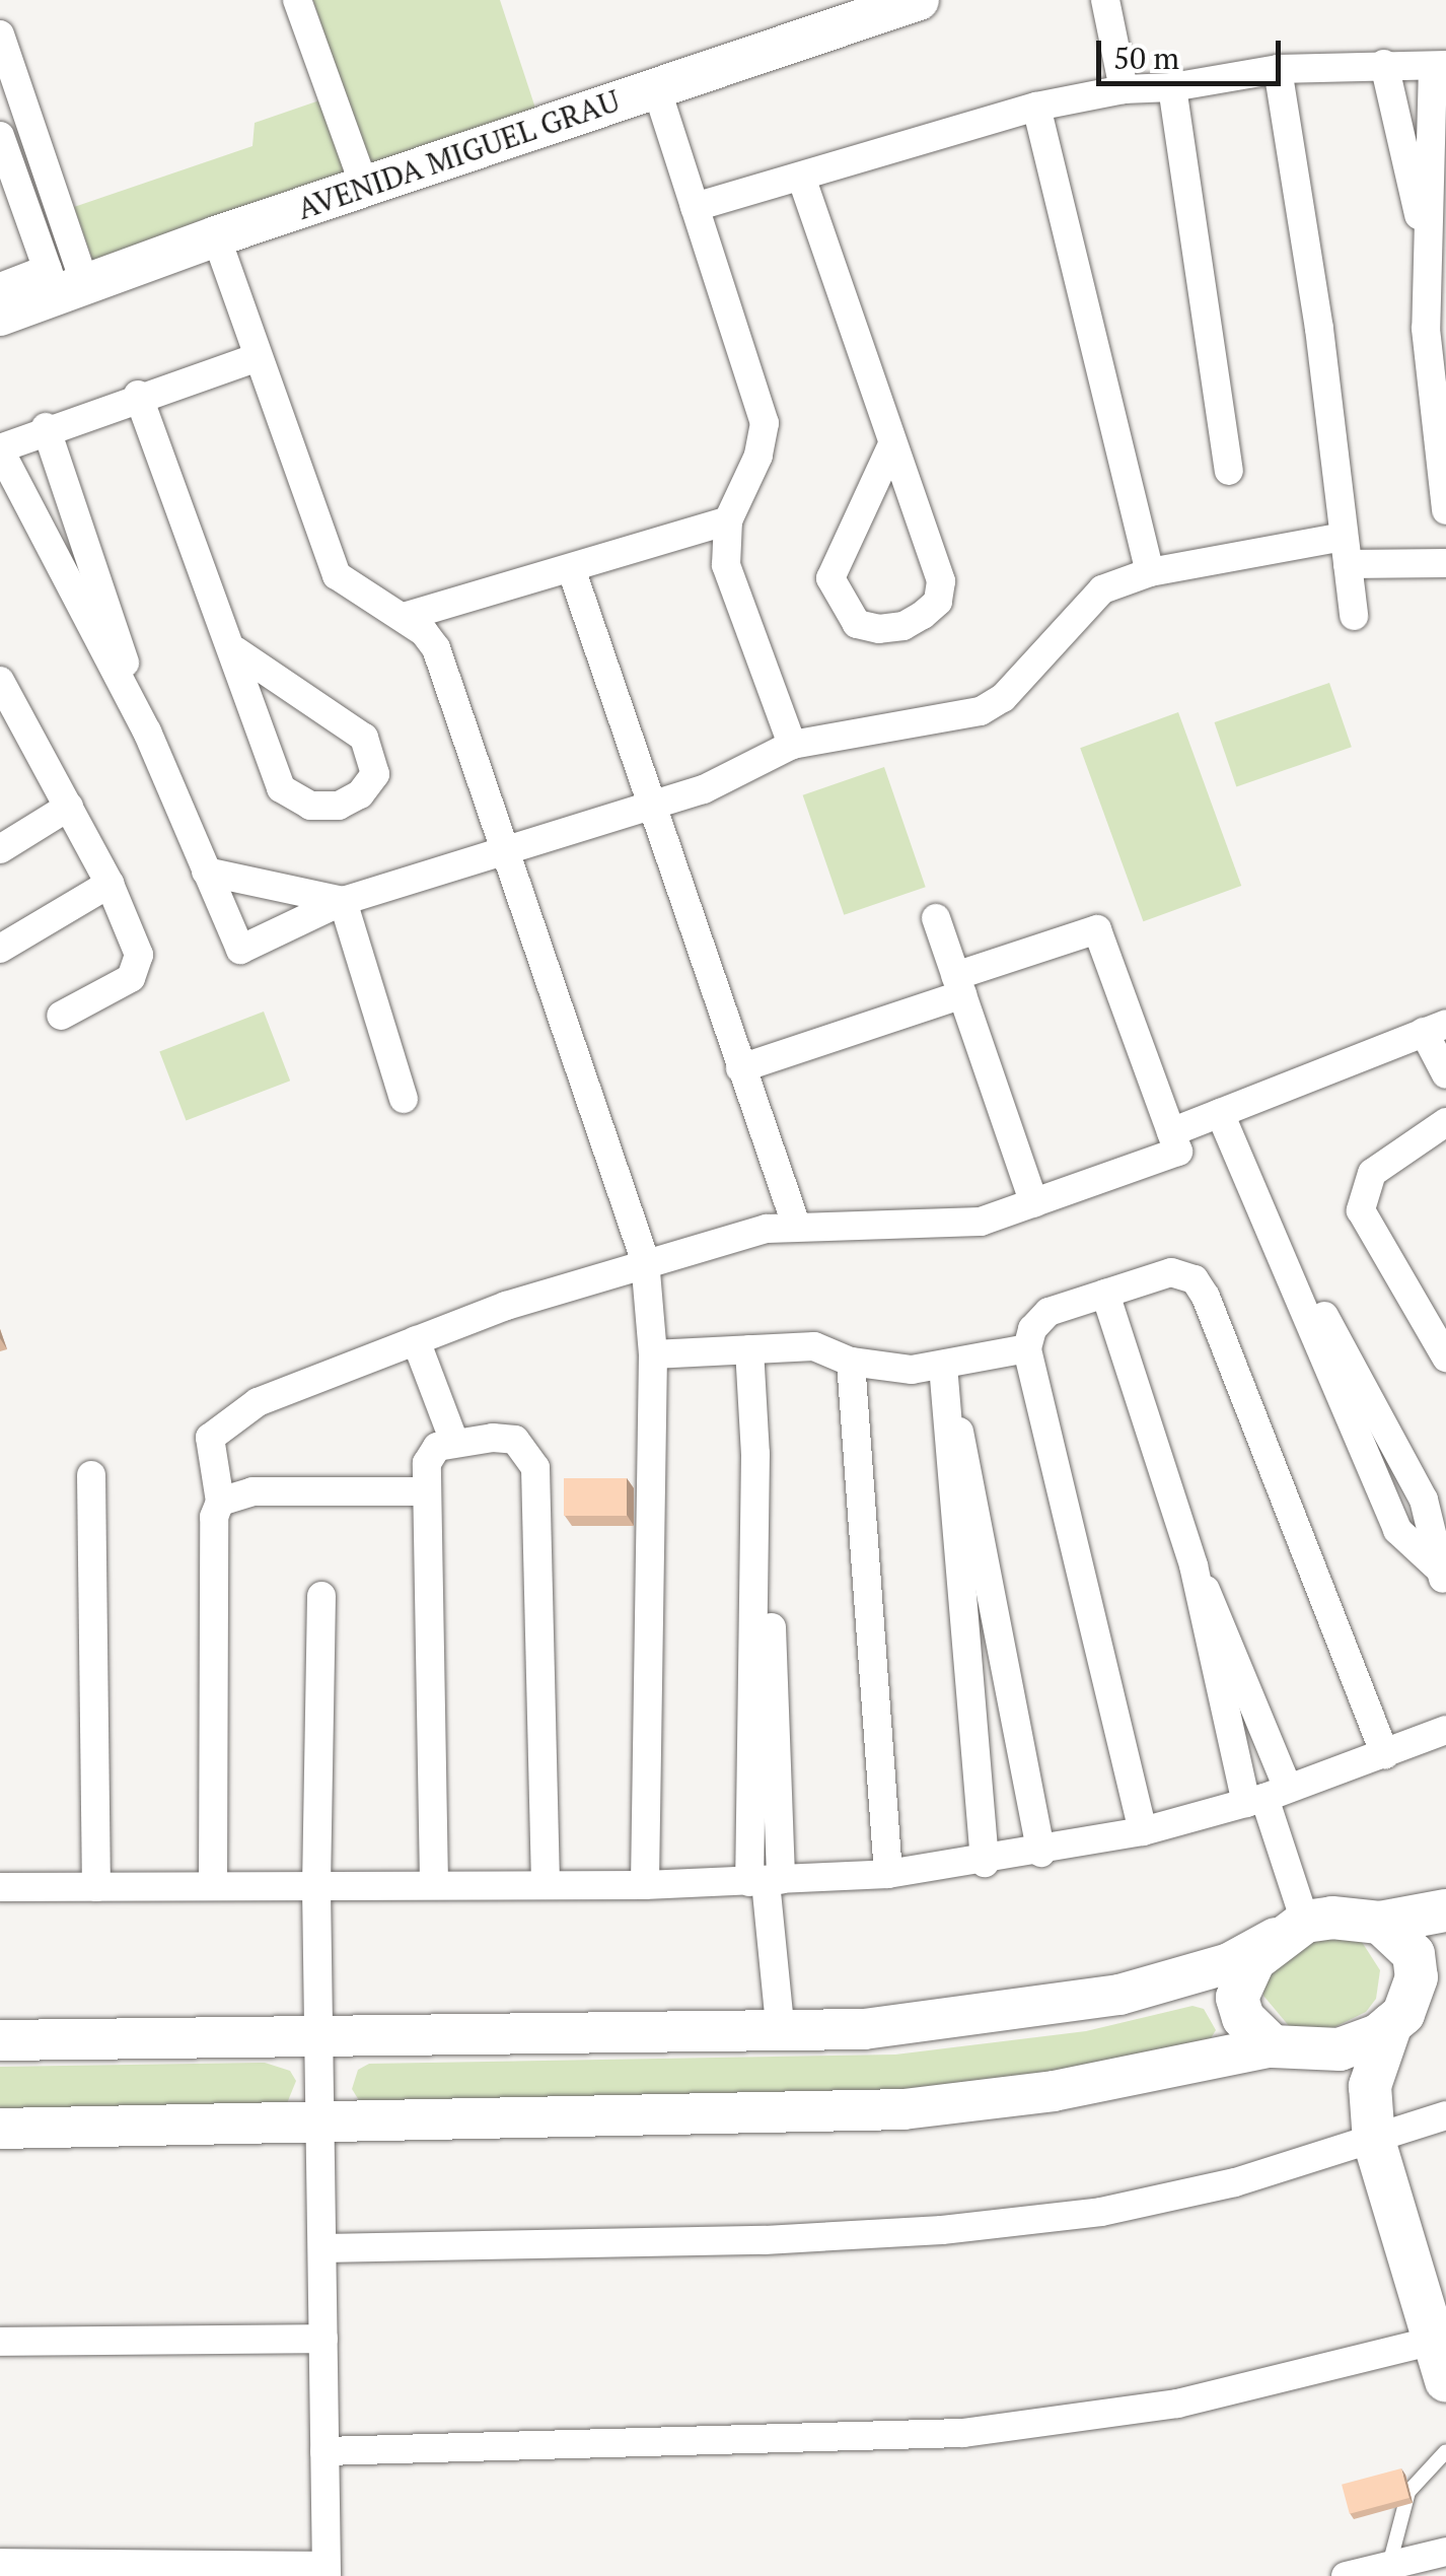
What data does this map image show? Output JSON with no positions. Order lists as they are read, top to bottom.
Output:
{
  "streets": {
    "main road": ["AVENIDA MIGUEL GRAU"]
  },
  "scale_bar": "50 m"
}
